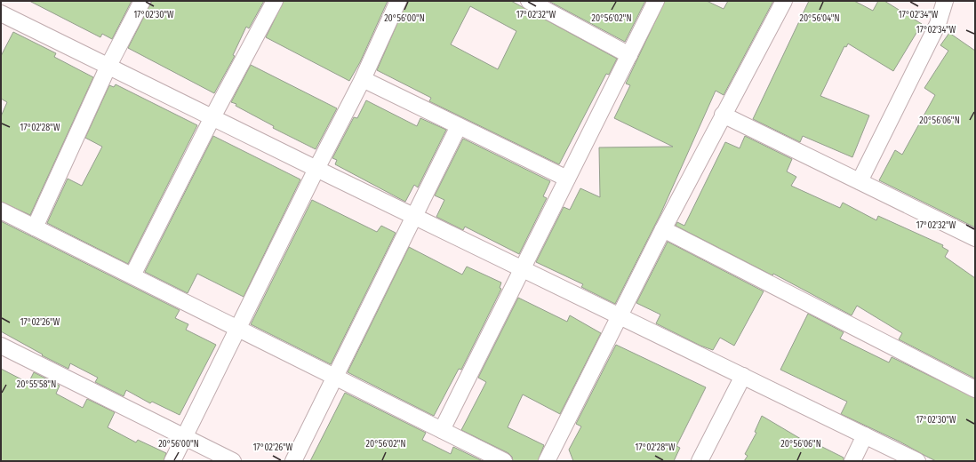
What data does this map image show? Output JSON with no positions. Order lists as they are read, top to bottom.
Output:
{
  "coordinates": [
    "17°02'30\"W",
    "17°02'32\"W",
    "17°02'34\"W",
    "20°56'00\"N",
    "20°56'02\"N",
    "20°56'04\"N",
    "20°56'06\"N",
    "17°02'28\"W",
    "17°02'26\"W",
    "20°55'58\"N"
  ]
}
